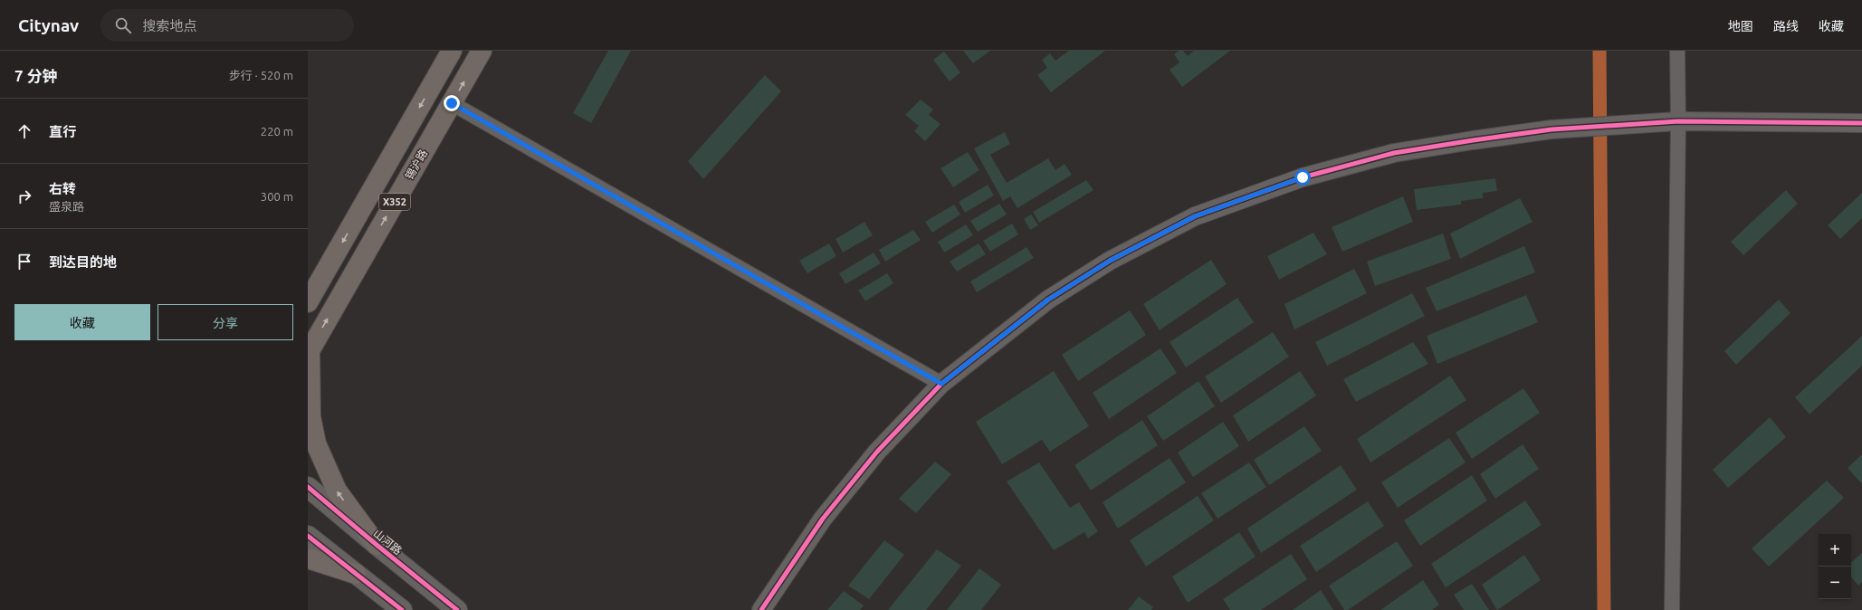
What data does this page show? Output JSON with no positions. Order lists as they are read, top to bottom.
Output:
{
  "streets": {
    "main road": ["锡沪路", "X352", "山河路"]
  },
  "page": {
    "header": "Citynav",
    "search": "搜索地点",
    "nav": ["地图", "路线", "收藏"],
    "heading": ["7 分钟", "步行 · 520 m"],
    "list": [
      ["直行", "220 m"],
      ["右转", "盛泉路", "300 m"],
      "到达目的地"
    ],
    "buttons": ["收藏", "分享"],
    "map_buttons": ["+", "−"]
  }
}
